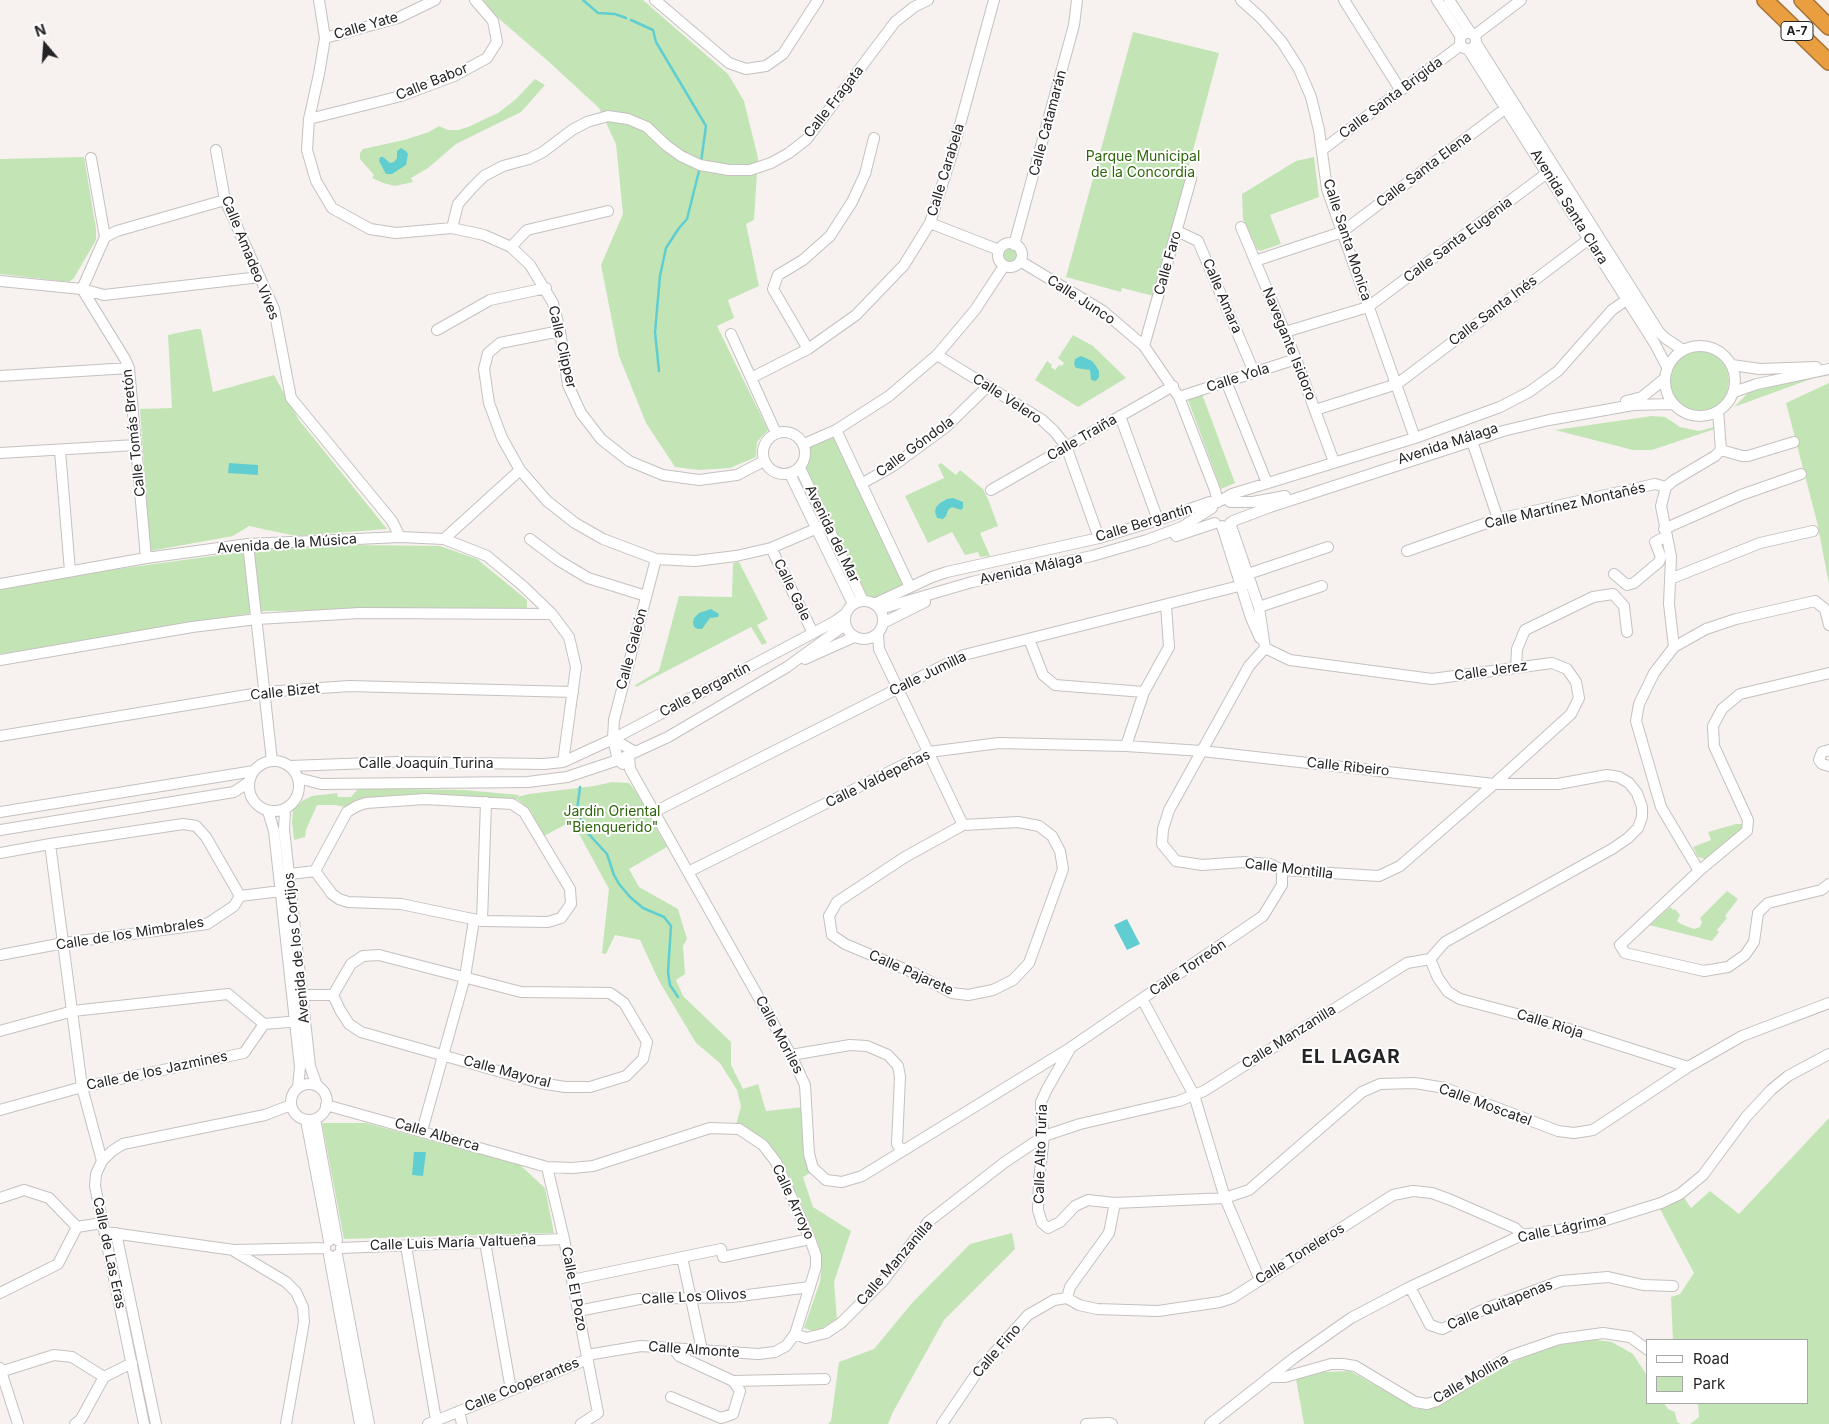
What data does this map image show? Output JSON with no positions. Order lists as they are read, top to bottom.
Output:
{
  "streets": {
    "highway": ["A-7"],
    "street": [
      "Calle Yate",
      "Calle Babor",
      "Calle Santa Brigida",
      "Calle Fragata",
      "Calle Catamarán",
      "Calle Carabela",
      "Calle Santa Elena",
      "Avenida Santa Clara",
      "Calle Santa Monica",
      "Calle Santa Eugenia",
      "Calle Amadeo Vives",
      "Calle Faro",
      "Calle Amara",
      "Calle Junco",
      "Calle Santa Inés",
      "Navegante Isidoro",
      "Calle Clipper",
      "Calle Yola",
      "Calle Velero",
      "Calle Tomás Bretón",
      "Calle Traiña",
      "Avenida Málaga",
      "Calle Góndola",
      "Calle Martínez Montañés",
      "Calle Bergantín",
      "Avenida del Mar",
      "Avenida de la Música",
      "Calle Gale",
      "Calle Galeón",
      "Calle Jerez",
      "Calle Jumilla",
      "Calle Bizet",
      "Calle Joaquín Turina",
      "Calle Ribeiro",
      "Calle Valdepeñas",
      "Calle Montilla",
      "Calle de los Mimbrales",
      "Avenida de los Cortijos",
      "Calle Torreón",
      "Calle Pajarete",
      "Calle Rioja",
      "Calle Moriles",
      "Calle Manzanilla",
      "Calle de los Jazmines",
      "Calle Mayoral",
      "Calle Moscatel",
      "Calle Alberca",
      "Calle Alto Turia",
      "Calle Arroyo",
      "Calle Lágrima",
      "Calle Luis María Valtueña",
      "Calle de Las Eras",
      "Calle Toneleros",
      "Calle El Pozo",
      "Calle Los Olivos",
      "Calle Quitapenas",
      "Calle Almonte",
      "Calle Fino",
      "Calle Mollina",
      "Calle Cooperantes"
    ]
  },
  "crossings": [
    ["Calle Yate", "Calle Clipper"],
    ["Calle Babor", "Calle Clipper"],
    ["Calle Santa Brigida", "Avenida Santa Clara"],
    ["Calle Santa Brigida", "Calle Santa Monica"],
    ["Calle Fragata", "Calle Clipper"],
    ["Calle Catamarán", "Calle Junco"],
    ["Calle Santa Elena", "Avenida Santa Clara"],
    ["Calle Santa Elena", "Calle Santa Monica"],
    ["Calle Santa Elena", "Navegante Isidoro"],
    ["Avenida Santa Clara", "Calle Santa Eugenia"],
    ["Avenida Santa Clara", "Calle Santa Inés"],
    ["Avenida Santa Clara", "Avenida Málaga"],
    ["Avenida Santa Clara", "Calle Bergantín"],
    ["Calle Santa Monica", "Calle Santa Eugenia"],
    ["Calle Santa Monica", "Calle Santa Inés"],
    ["Calle Santa Monica", "Calle Bergantín"],
    ["Calle Santa Eugenia", "Navegante Isidoro"],
    ["Calle Amadeo Vives", "Avenida de la Música"],
    ["Calle Faro", "Calle Amara"],
    ["Calle Faro", "Calle Junco"],
    ["Calle Amara", "Calle Yola"],
    ["Calle Junco", "Calle Yola"],
    ["Calle Junco", "Calle Traiña"],
    ["Calle Junco", "Avenida Málaga"],
    ["Calle Junco", "Calle Bergantín"],
    ["Calle Santa Inés", "Navegante Isidoro"],
    ["Navegante Isidoro", "Calle Yola"],
    ["Navegante Isidoro", "Calle Bergantín"],
    ["Calle Clipper", "Avenida del Mar"],
    ["Calle Velero", "Calle Traiña"],
    ["Calle Velero", "Calle Góndola"],
    ["Calle Velero", "Calle Bergantín"],
    ["Calle Tomás Bretón", "Avenida de la Música"],
    ["Avenida Málaga", "Calle Bergantín"],
    ["Avenida Málaga", "Avenida del Mar"],
    ["Calle Bergantín", "Avenida del Mar"],
    ["Calle Bergantín", "Avenida de la Música"],
    ["Calle Bergantín", "Calle Gale"],
    ["Calle Bergantín", "Calle Galeón"],
    ["Calle Bergantín", "Calle Joaquín Turina"],
    ["Avenida de la Música", "Calle Bizet"],
    ["Avenida de la Música", "Calle Joaquín Turina"],
    ["Calle Jerez", "Calle Ribeiro"],
    ["Calle Jerez", "Calle Montilla"],
    ["Calle Jumilla", "Calle Moriles"],
    ["Calle Joaquín Turina", "Avenida de los Cortijos"],
    ["Calle Ribeiro", "Calle Valdepeñas"],
    ["Calle Ribeiro", "Calle Montilla"],
    ["Calle Valdepeñas", "Calle Montilla"],
    ["Calle Valdepeñas", "Calle Moriles"],
    ["Calle Montilla", "Calle Torreón"],
    ["Avenida de los Cortijos", "Calle Alberca"],
    ["Calle Torreón", "Calle Moriles"],
    ["Calle Torreón", "Calle Alto Turia"],
    ["Calle Rioja", "Calle Manzanilla"],
    ["Calle Rioja", "Calle Moscatel"],
    ["Calle Moriles", "Calle Alto Turia"],
    ["Calle Manzanilla", "Calle Alto Turia"],
    ["Calle Manzanilla", "Calle Arroyo"],
    ["Calle Manzanilla", "Calle Almonte"],
    ["Calle Moscatel", "Calle Alto Turia"],
    ["Calle Alberca", "Calle Arroyo"],
    ["Calle Alberca", "Calle El Pozo"],
    ["Calle Arroyo", "Calle El Pozo"],
    ["Calle Arroyo", "Calle Los Olivos"],
    ["Calle Arroyo", "Calle Almonte"],
    ["Calle Lágrima", "Calle Toneleros"],
    ["Calle Lágrima", "Calle Quitapenas"],
    ["Calle Lágrima", "Calle Mollina"],
    ["Calle Luis María Valtueña", "Calle El Pozo"],
    ["Calle Toneleros", "Calle Fino"],
    ["Calle El Pozo", "Calle Los Olivos"],
    ["Calle El Pozo", "Calle Almonte"],
    ["Calle El Pozo", "Calle Cooperantes"],
    ["Calle Almonte", "Calle Cooperantes"]
  ],
  "districts": ["EL LAGAR"],
  "parks": ["Parque Municipal de la Concordia", "Jardín Oriental \"Bienquerido\""],
  "legend": ["Road", "Park"],
  "north": "top"
}
